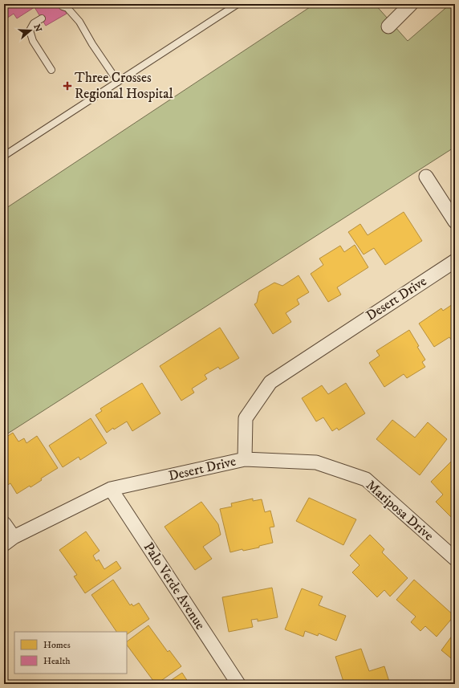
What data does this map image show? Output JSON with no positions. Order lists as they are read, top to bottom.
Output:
{
  "streets": {
    "street": ["Desert Drive", "Mariposa Drive", "Palo Verde Avenue"]
  },
  "crossings": [
    ["Desert Drive", "Mariposa Drive"],
    ["Desert Drive", "Palo Verde Avenue"]
  ],
  "places": {
    "health": ["Three Crosses Regional Hospital"]
  },
  "legend": ["Homes", "Health"],
  "north": "right"
}
